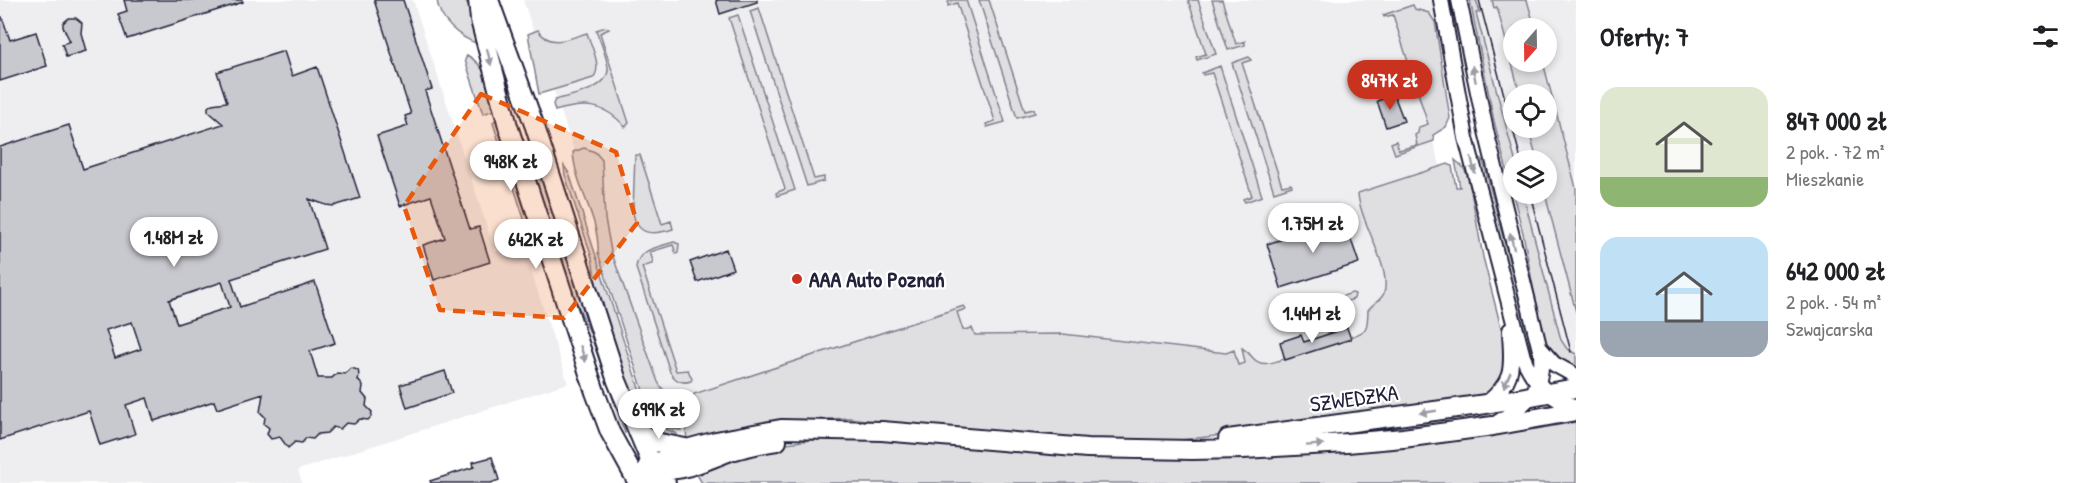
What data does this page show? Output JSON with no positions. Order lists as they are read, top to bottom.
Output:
{
  "streets": {
    "street": ["SZWEDZKA"]
  },
  "places": ["AAA Auto Poznań"],
  "north": "bottom",
  "page": {
    "heading": "Oferty: 7",
    "price": [
      "847K zł",
      "948K zł",
      "1.75M zł",
      "1.48M zł",
      "642K zł",
      "1.44M zł",
      "699K zł"
    ],
    "list": [
      {
        "name": "847 000 zł",
        "note": "2 pok. · 72 m² · Mieszkanie"
      },
      {
        "name": "642 000 zł",
        "note": "2 pok. · 54 m² · Szwajcarska"
      }
    ]
  }
}
